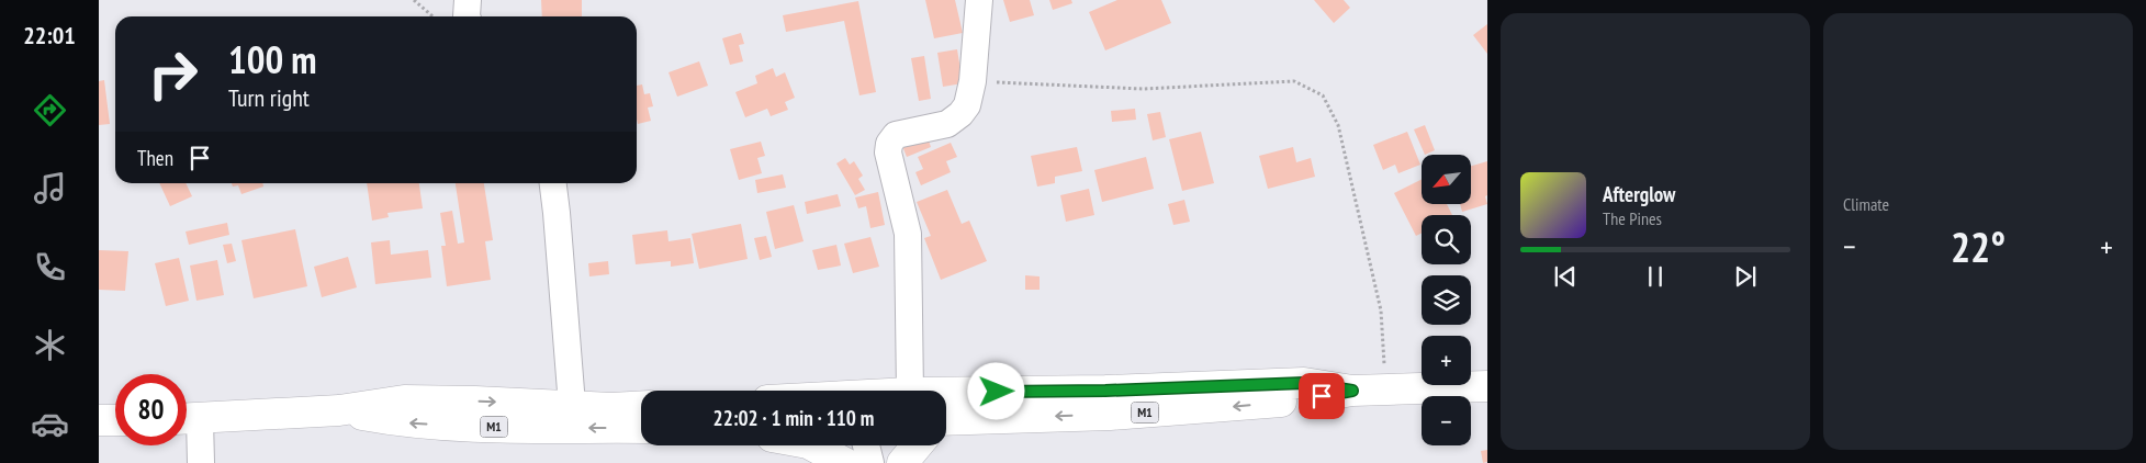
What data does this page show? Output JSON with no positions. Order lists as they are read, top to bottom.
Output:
{
  "streets": {
    "highway": ["M1"]
  },
  "north": "bottom left",
  "page": {
    "tabs": "22:01",
    "tile": "Climate",
    "turn": ["100 m", "Turn right"],
    "then": "Then",
    "map_buttons": ["+", "−"],
    "song": ["Afterglow", "The Pines"],
    "heat": ["−", "22°", "+"],
    "limit": "80",
    "trip": "22:02 · 1 min · 110 m"
  }
}
